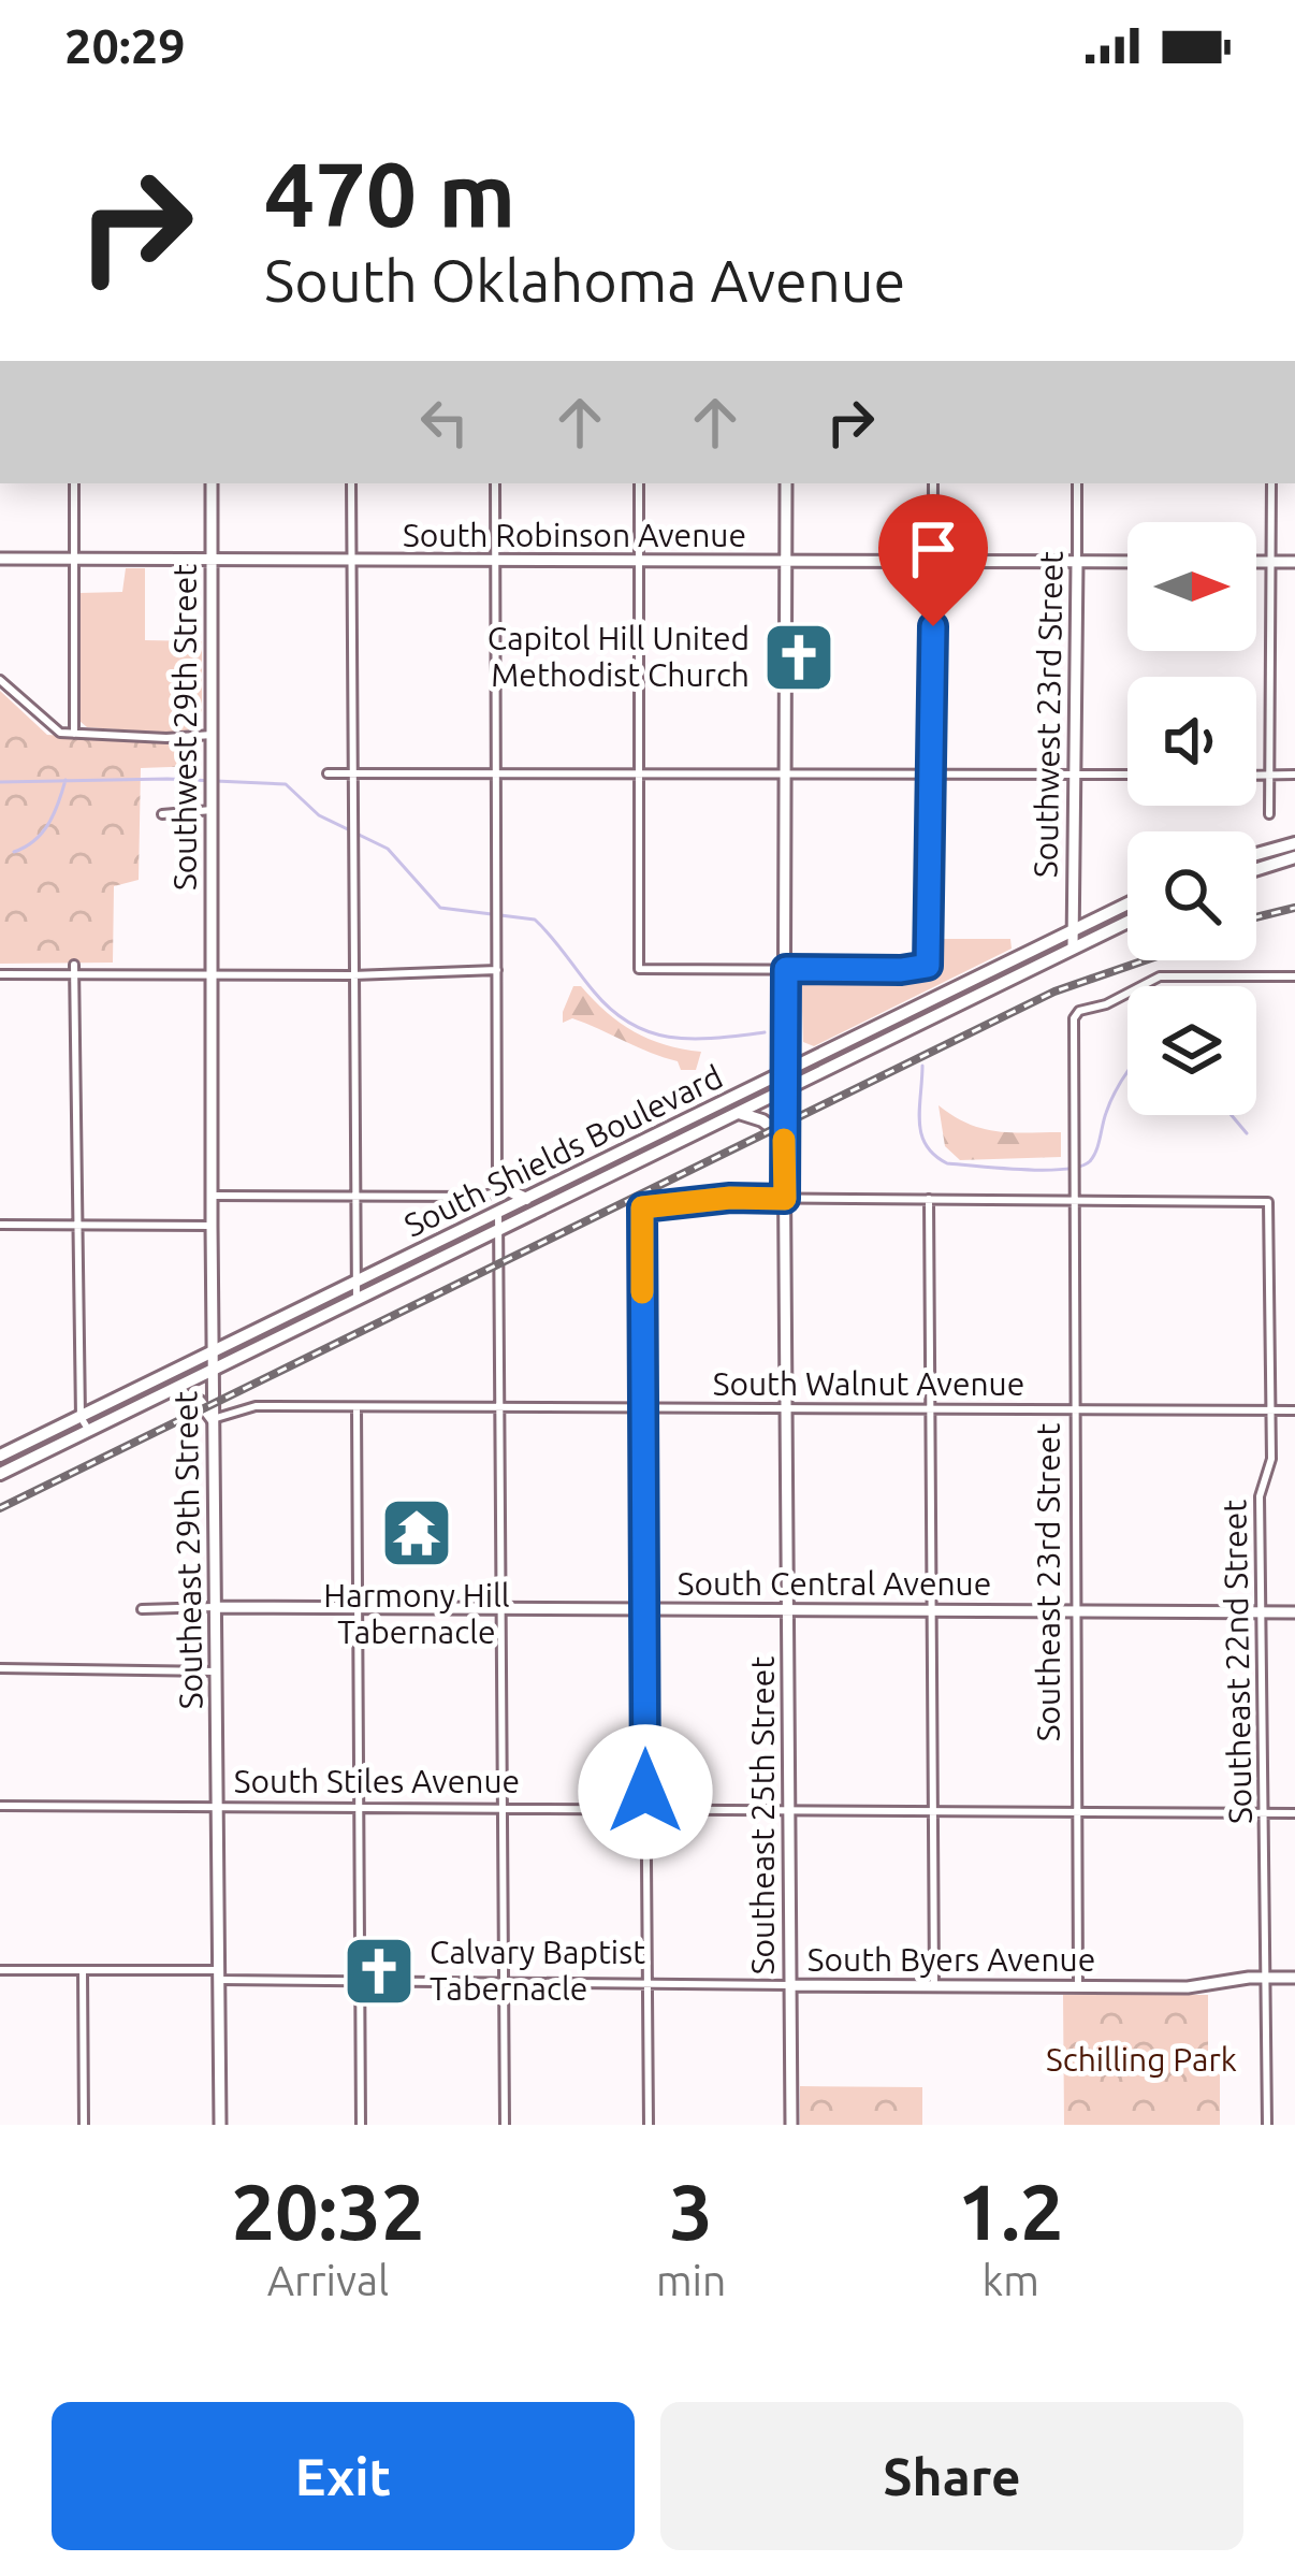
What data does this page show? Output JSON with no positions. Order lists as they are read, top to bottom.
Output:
{
  "streets": {
    "main road": [
      "South Robinson Avenue",
      "Southwest 23rd Street",
      "Southwest 29th Street",
      "South Shields Boulevard",
      "Southeast 29th Street",
      "South Central Avenue",
      "Southeast 25th Street",
      "South Byers Avenue"
    ],
    "street": [
      "South Walnut Avenue",
      "Southeast 23rd Street",
      "Southeast 22nd Street",
      "South Stiles Avenue"
    ]
  },
  "crossings": [
    ["South Robinson Avenue", "Southwest 23rd Street"],
    ["South Robinson Avenue", "Southwest 29th Street"],
    ["South Robinson Avenue", "Southeast 25th Street"],
    ["Southwest 23rd Street", "South Shields Boulevard"],
    ["Southwest 29th Street", "Southeast 29th Street"],
    ["South Shields Boulevard", "Southeast 29th Street"],
    ["South Shields Boulevard", "Southeast 25th Street"],
    ["South Walnut Avenue", "Southeast 29th Street"],
    ["South Walnut Avenue", "Southeast 23rd Street"],
    ["South Walnut Avenue", "Southeast 22nd Street"],
    ["South Walnut Avenue", "Southeast 25th Street"],
    ["Southeast 29th Street", "South Central Avenue"],
    ["Southeast 29th Street", "South Stiles Avenue"],
    ["Southeast 29th Street", "South Byers Avenue"],
    ["Southeast 23rd Street", "South Central Avenue"],
    ["Southeast 23rd Street", "Southeast 22nd Street"],
    ["Southeast 23rd Street", "South Stiles Avenue"],
    ["Southeast 23rd Street", "South Byers Avenue"],
    ["South Central Avenue", "Southeast 22nd Street"],
    ["South Central Avenue", "Southeast 25th Street"],
    ["Southeast 22nd Street", "South Stiles Avenue"],
    ["Southeast 22nd Street", "South Byers Avenue"],
    ["South Stiles Avenue", "Southeast 25th Street"],
    ["Southeast 25th Street", "South Byers Avenue"]
  ],
  "parks": ["Schilling Park"],
  "places": {
    "church": ["Capitol Hill United Methodist Church", "Calvary Baptist Tabernacle"],
    "temple": ["Harmony Hill Tabernacle"]
  },
  "north": "right",
  "page": {
    "status": "20:29",
    "turn": ["470 m", "South Oklahoma Avenue"],
    "eta": [
      "20:32",
      "Arrival",
      "3",
      "min",
      "1.2",
      "km"
    ],
    "buttons": ["Exit", "Share"]
  }
}
